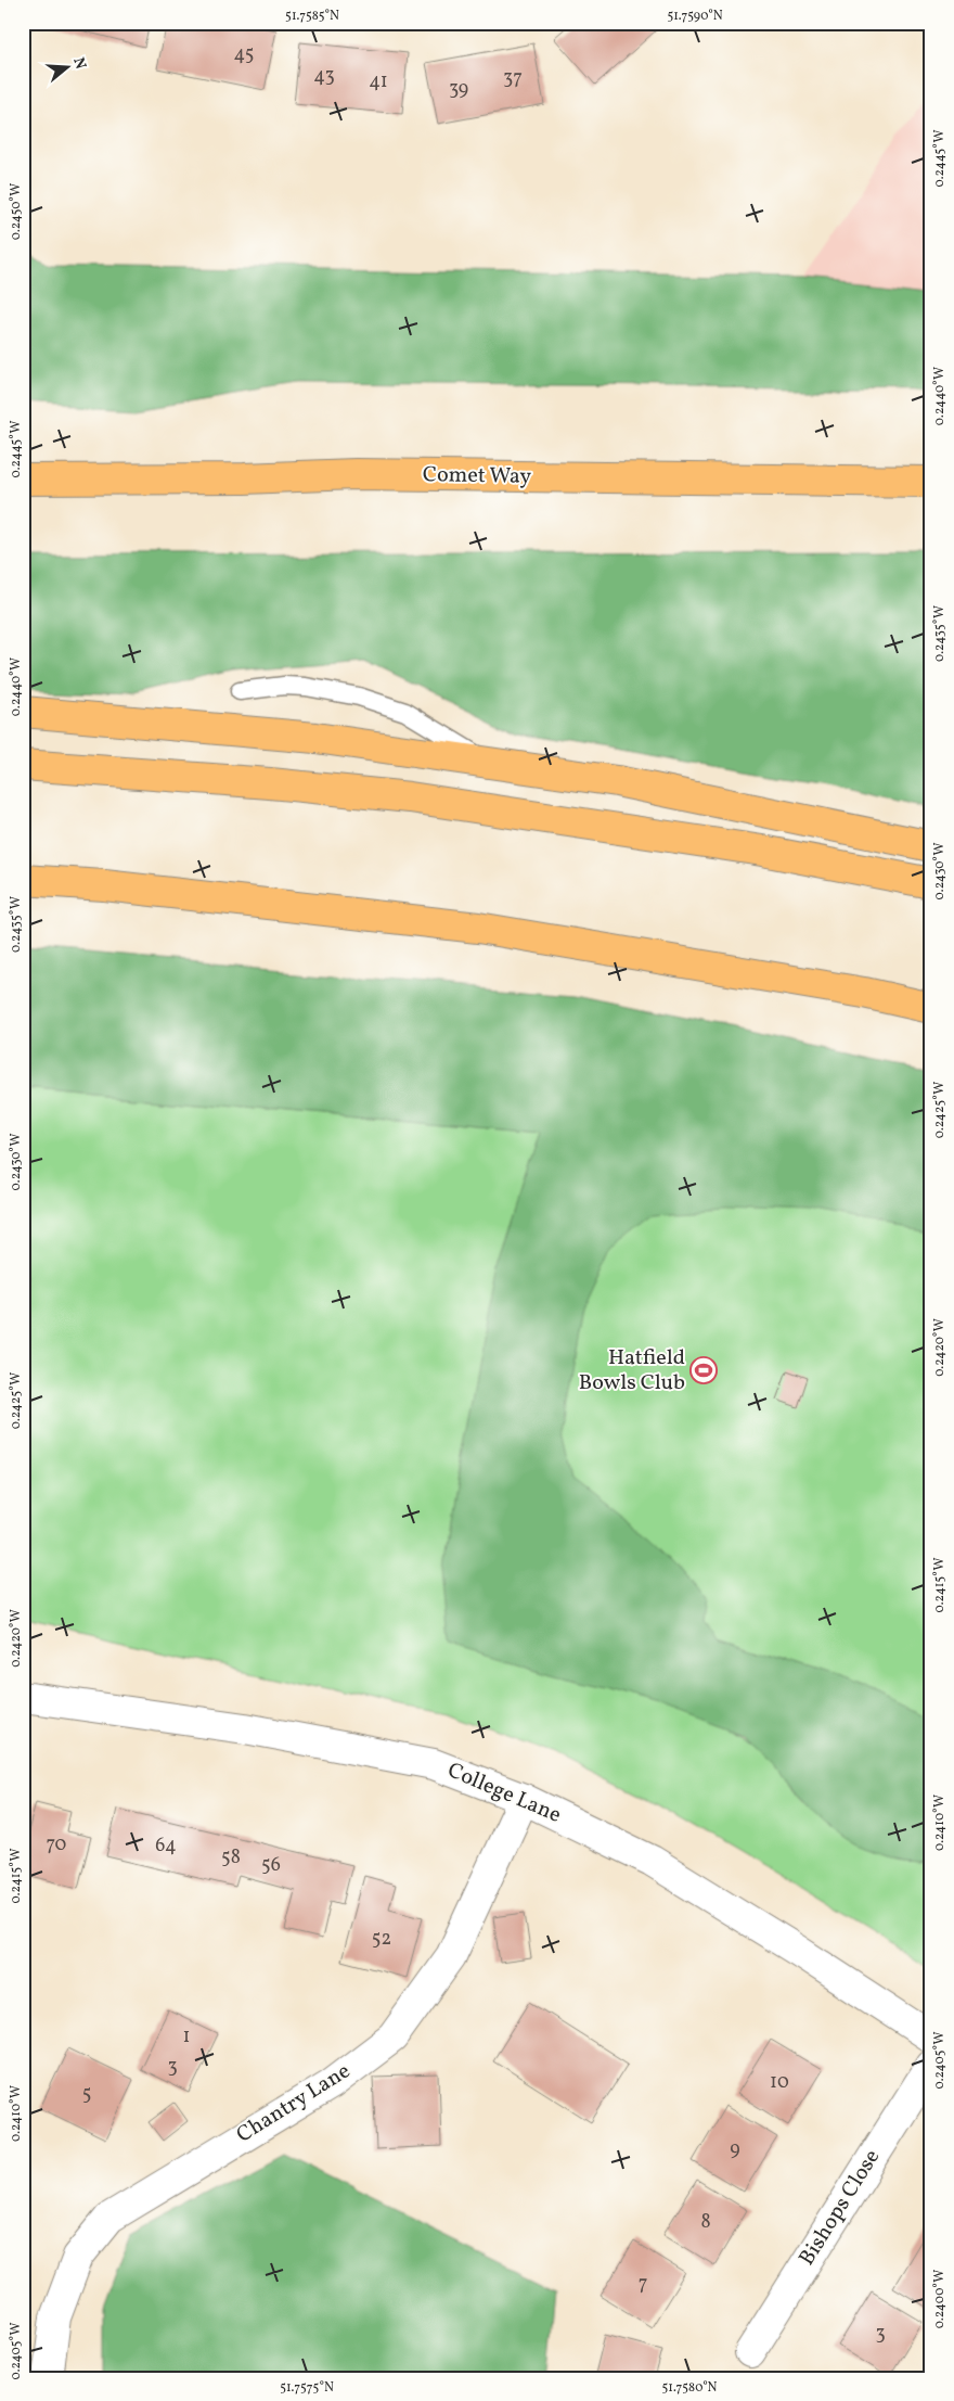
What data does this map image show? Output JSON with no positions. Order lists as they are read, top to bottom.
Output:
{
  "streets": {
    "main road": ["Comet Way"],
    "street": ["College Lane", "Chantry Lane", "Bishops Close"]
  },
  "crossings": [
    ["College Lane", "Chantry Lane"]
  ],
  "places": {
    "sports": ["Hatfield Bowls Club"]
  },
  "house_numbers": [
    "45",
    "43",
    "37",
    "41",
    "39",
    "70",
    "64",
    "58",
    "56",
    "52",
    "1",
    "3",
    "10",
    "5",
    "9",
    "8",
    "7",
    "3"
  ],
  "north": "right",
  "coordinates": [
    "51.7585°N",
    "51.7590°N",
    "0.2445°W",
    "0.2450°W",
    "0.2440°W",
    "0.2435°W",
    "0.2430°W",
    "0.2425°W",
    "0.2420°W",
    "0.2415°W",
    "0.2410°W",
    "0.2405°W",
    "0.2400°W",
    "51.7575°N",
    "51.7580°N"
  ]
}
